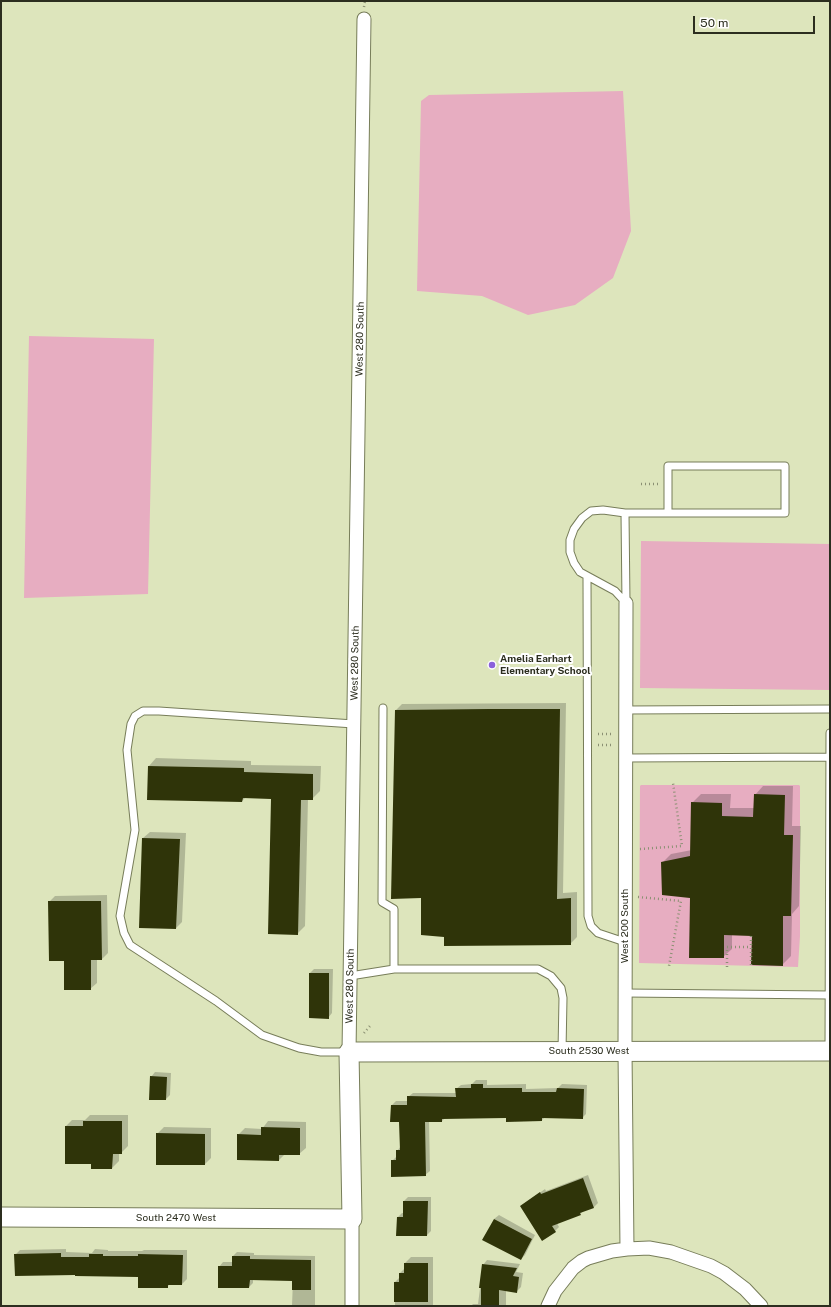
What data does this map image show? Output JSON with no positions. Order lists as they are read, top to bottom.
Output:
{
  "streets": {
    "street": [
      "West 280 South",
      "West 200 South",
      "South 2530 West",
      "South 2470 West"
    ]
  },
  "crossings": [
    ["West 280 South", "South 2530 West"],
    ["West 280 South", "South 2470 West"],
    ["West 200 South", "South 2530 West"]
  ],
  "places": ["Amelia Earhart Elementary School"],
  "scale_bar": "50 m"
}
